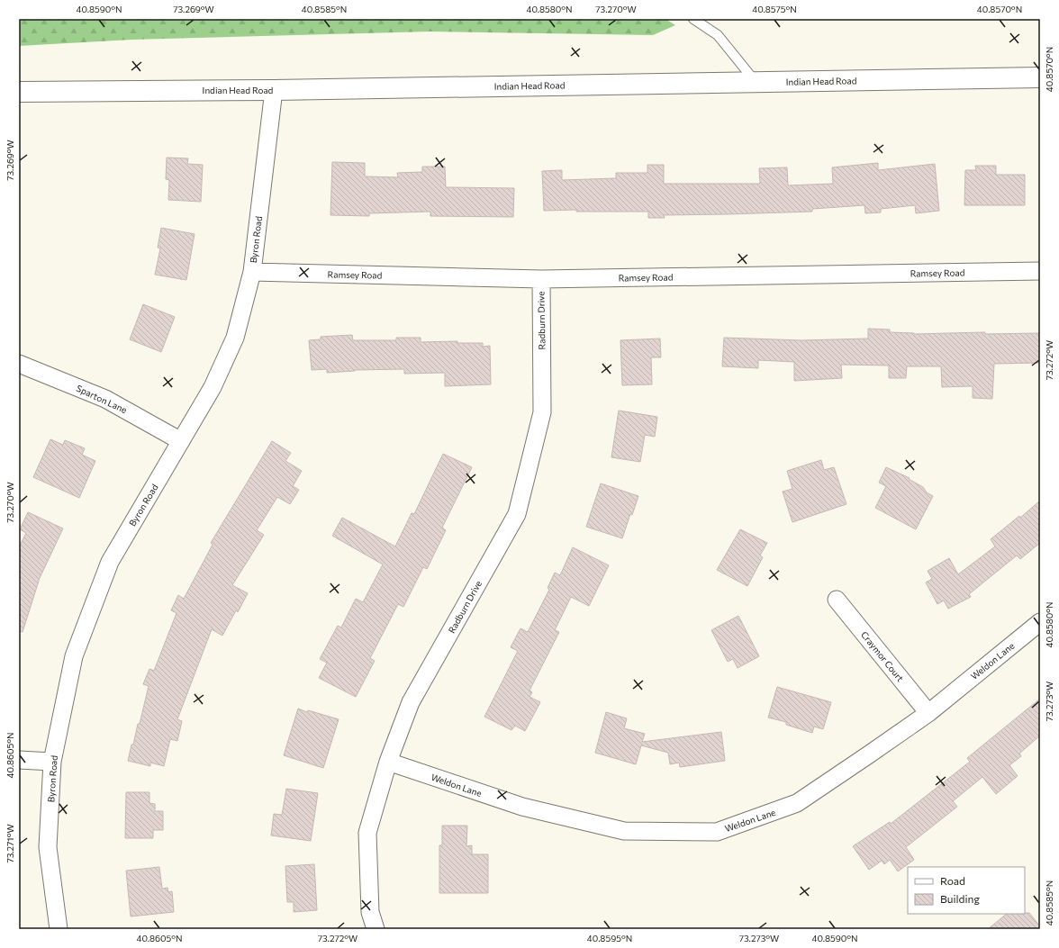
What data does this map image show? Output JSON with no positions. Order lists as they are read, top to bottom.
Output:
{
  "streets": {
    "main road": ["Indian Head Road"],
    "street": [
      "Byron Road",
      "Ramsey Road",
      "Radburn Drive",
      "Sparton Lane",
      "Craymor Court",
      "Weldon Lane"
    ]
  },
  "crossings": [
    ["Indian Head Road", "Byron Road"],
    ["Byron Road", "Ramsey Road"],
    ["Byron Road", "Sparton Lane"],
    ["Ramsey Road", "Radburn Drive"],
    ["Radburn Drive", "Weldon Lane"],
    ["Craymor Court", "Weldon Lane"]
  ],
  "legend": ["Road", "Building"],
  "coordinates": [
    "40.8590°N",
    "73.269°W",
    "40.8585°N",
    "40.8580°N",
    "73.270°W",
    "40.8575°N",
    "40.8570°N",
    "73.272°W",
    "73.273°W",
    "40.8605°N",
    "73.271°W",
    "40.8595°N"
  ]
}
